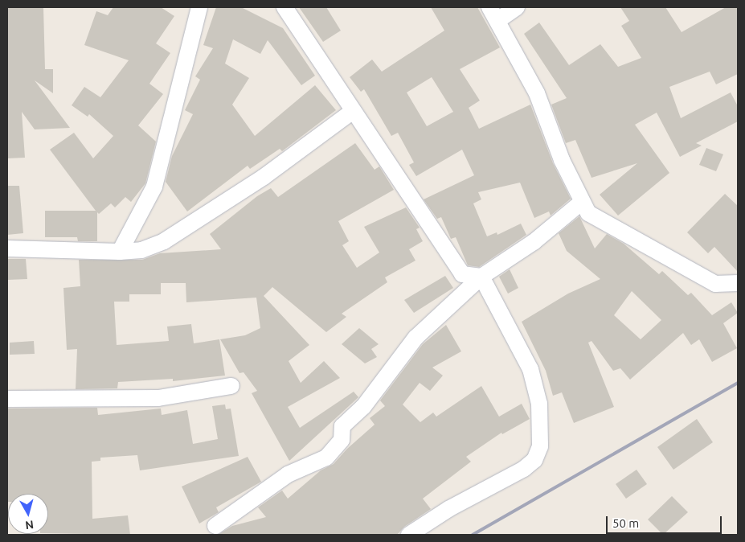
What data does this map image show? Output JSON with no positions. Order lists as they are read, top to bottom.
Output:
{
  "scale_bar": "50 m",
  "north": "bottom"
}
